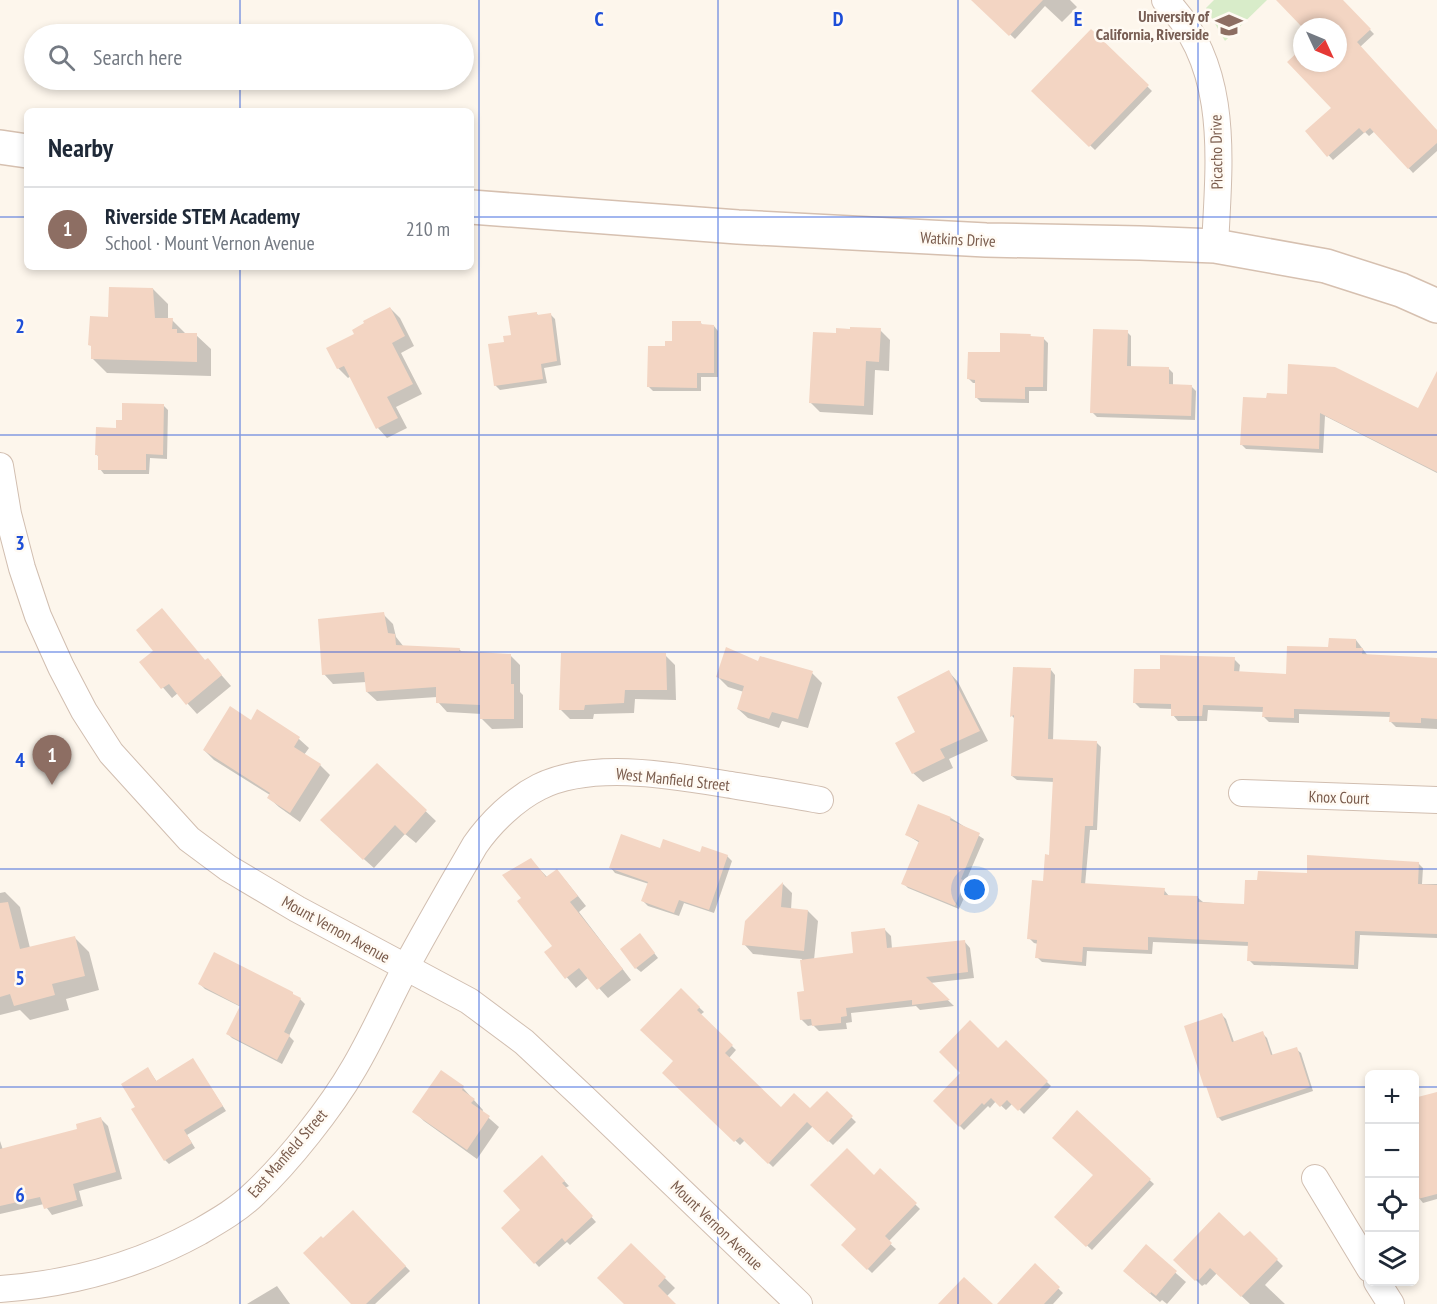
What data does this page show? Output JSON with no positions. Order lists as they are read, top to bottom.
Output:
{
  "streets": {
    "main road": ["Watkins Drive"],
    "street": [
      "Picacho Drive",
      "West Manfield Street",
      "Knox Court",
      "Mount Vernon Avenue",
      "East Manfield Street"
    ]
  },
  "crossings": [
    ["Picacho Drive", "Watkins Drive"],
    ["West Manfield Street", "Mount Vernon Avenue"],
    ["West Manfield Street", "East Manfield Street"],
    ["Mount Vernon Avenue", "East Manfield Street"]
  ],
  "places": {
    "school or university": ["University of California, Riverside"]
  },
  "north": "bottom right",
  "page": {
    "search": "Search here",
    "heading": "Nearby",
    "list": [
      {
        "mark": "1",
        "name": "Riverside STEM Academy",
        "note": "School · Mount Vernon Avenue",
        "value": "210 m"
      }
    ],
    "pins": "1",
    "map_buttons": ["+", "−"]
  },
  "grid": {
    "columns": ["C", "D", "E"],
    "rows": [
      "2",
      "3",
      "4",
      "5",
      "6"
    ]
  }
}
